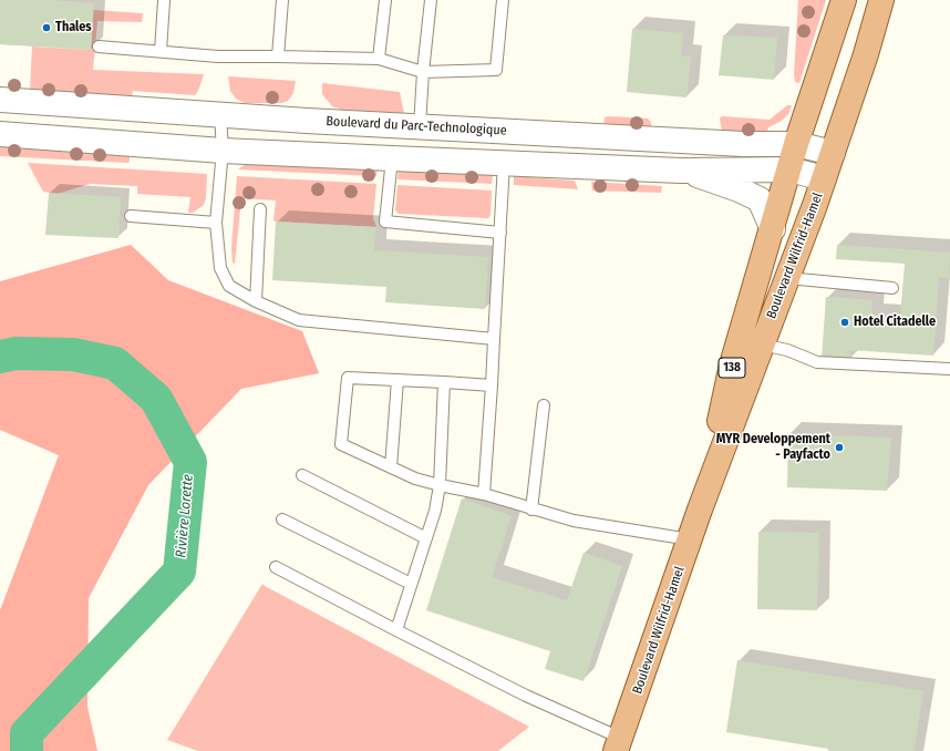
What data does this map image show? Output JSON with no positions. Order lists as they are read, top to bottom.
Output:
{
  "streets": {
    "main road": ["Boulevard du Parc-Technologique", "Boulevard Wilfrid-Hamel", "138"]
  },
  "crossings": [
    ["Boulevard du Parc-Technologique", "Boulevard Wilfrid-Hamel"]
  ],
  "water": ["Rivière Lorette"],
  "places": ["Thales", "Hotel Citadelle", "MYR Developpement - Payfacto"]
}
